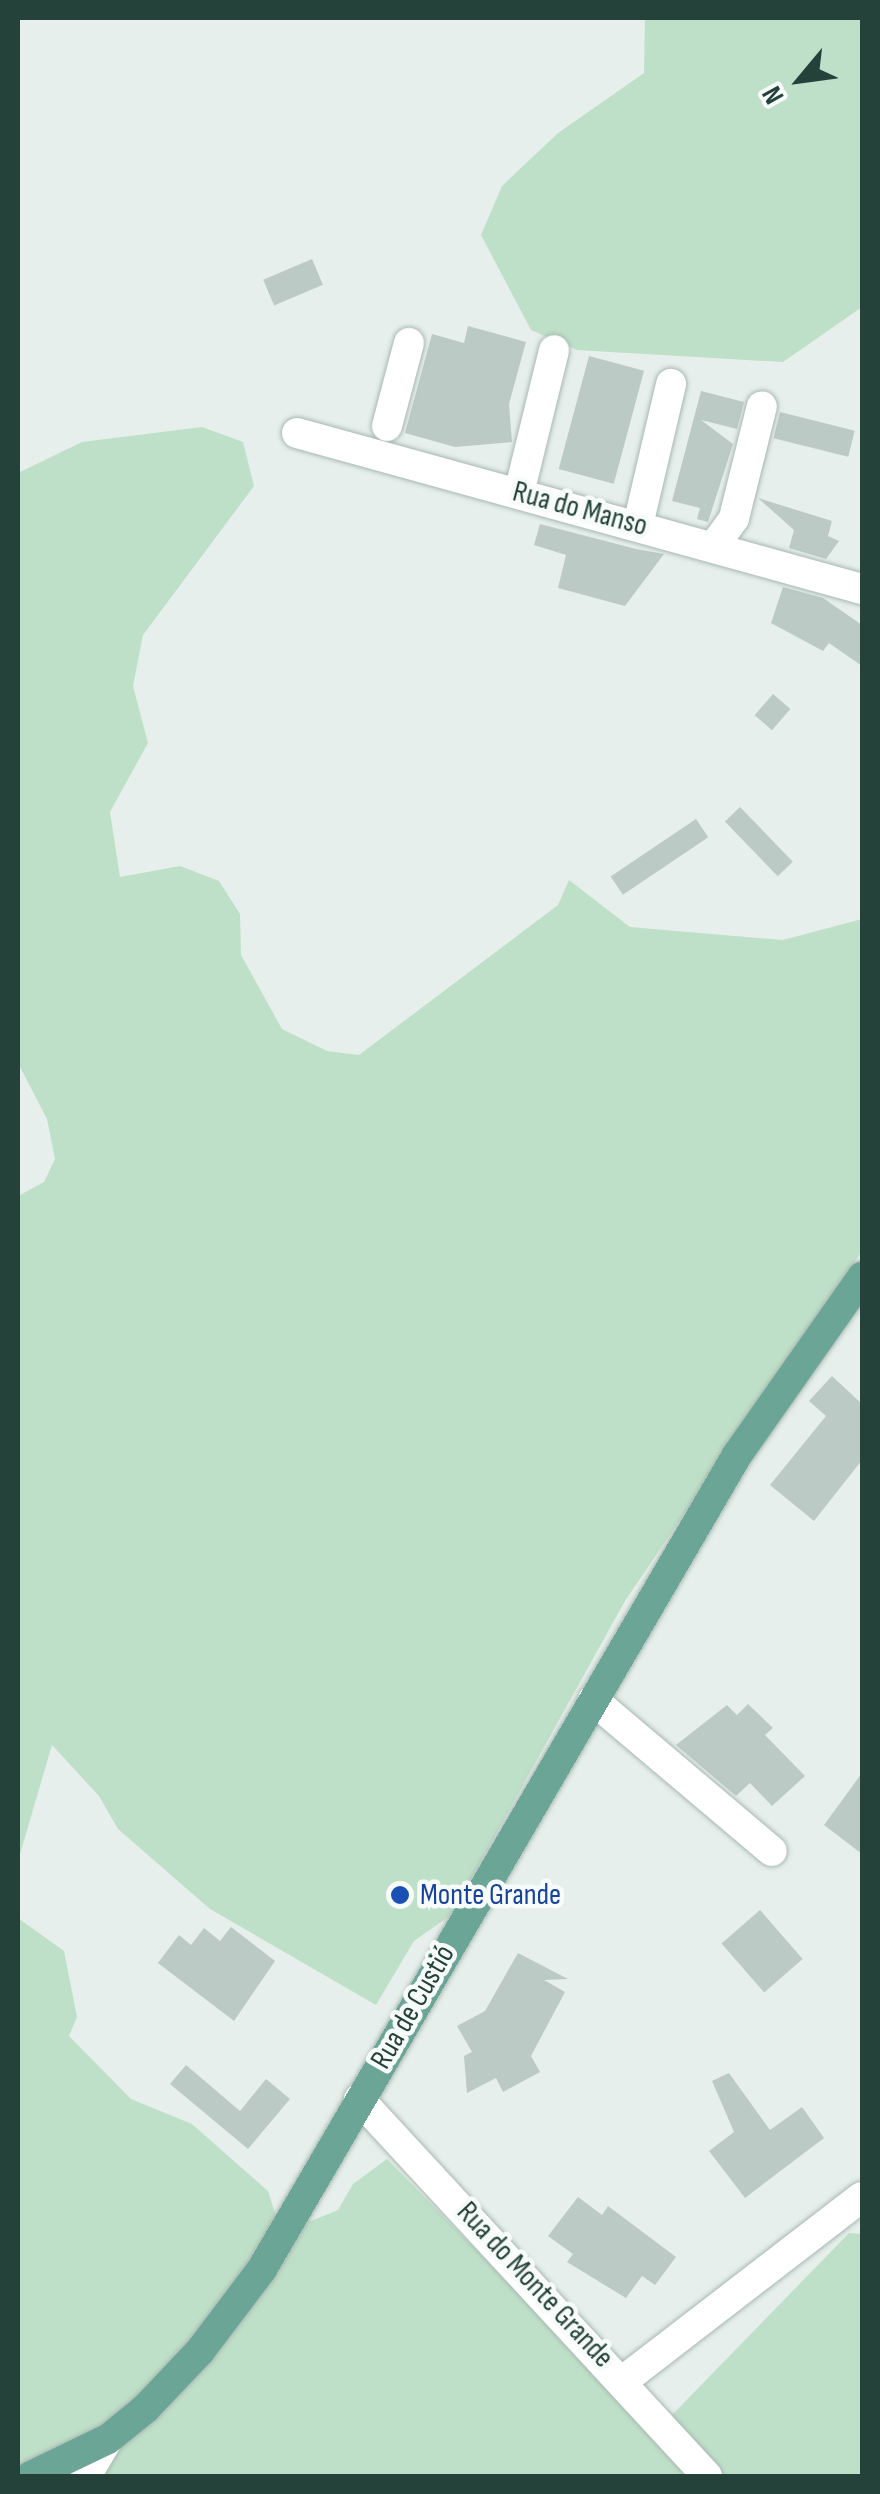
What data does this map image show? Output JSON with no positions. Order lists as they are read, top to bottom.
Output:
{
  "streets": {
    "main road": ["Rua de Custió"],
    "street": ["Rua do Manso", "Rua do Monte Grande"]
  },
  "crossings": [
    ["Rua de Custió", "Rua do Monte Grande"]
  ],
  "places": ["Monte Grande"],
  "north": "bottom left"
}
